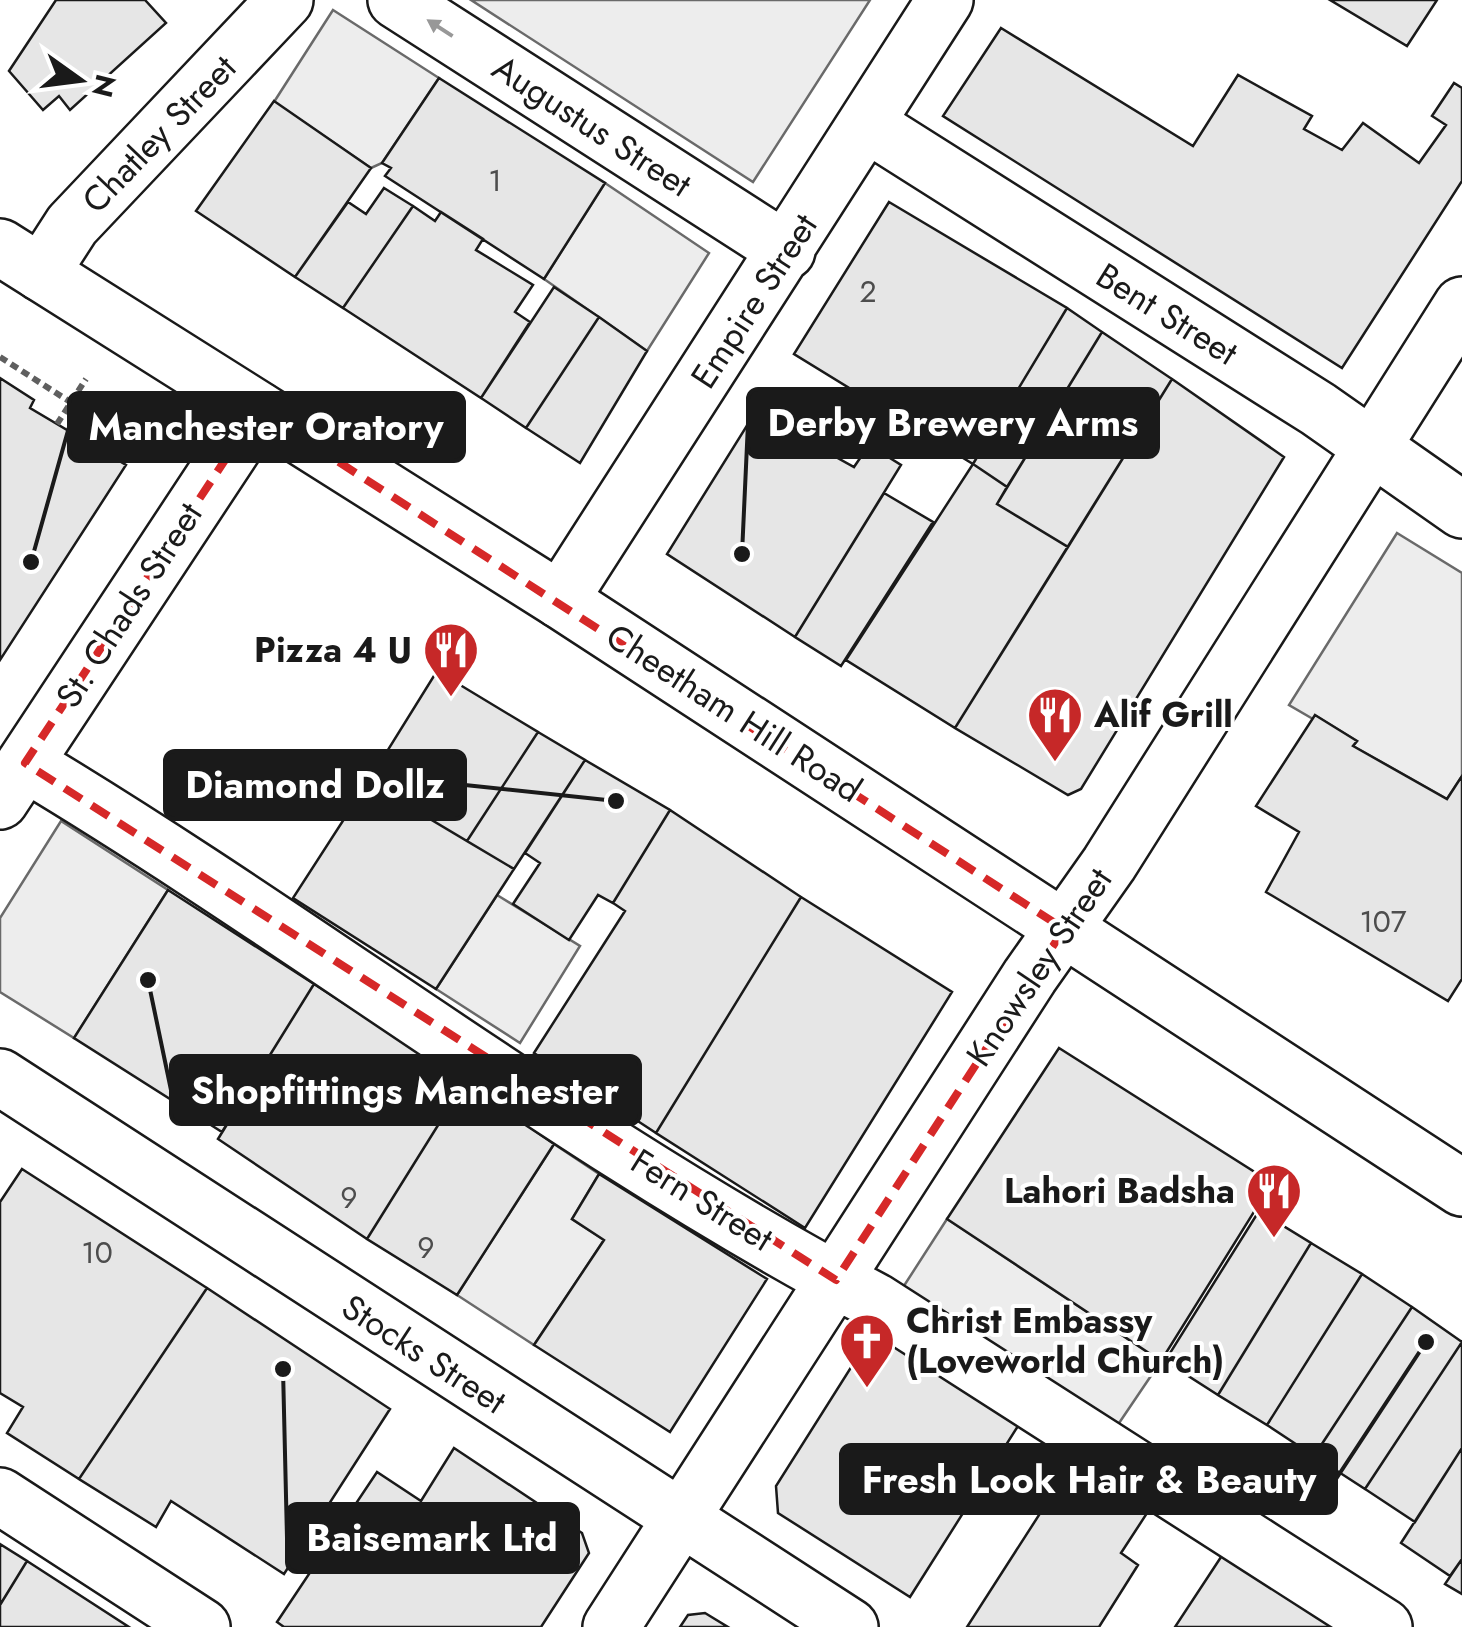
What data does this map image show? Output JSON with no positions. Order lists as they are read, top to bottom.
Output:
{
  "streets": {
    "main road": [
      "Augustus Street",
      "Chatley Street",
      "Empire Street",
      "Bent Street",
      "St. Chads Street",
      "Cheetham Hill Road",
      "Knowsley Street",
      "Fern Street",
      "Stocks Street"
    ]
  },
  "crossings": [
    ["Augustus Street", "Empire Street"],
    ["Chatley Street", "Cheetham Hill Road"],
    ["Empire Street", "Bent Street"],
    ["Empire Street", "Cheetham Hill Road"],
    ["Bent Street", "Knowsley Street"],
    ["St. Chads Street", "Cheetham Hill Road"],
    ["St. Chads Street", "Fern Street"],
    ["Cheetham Hill Road", "Knowsley Street"],
    ["Knowsley Street", "Fern Street"],
    ["Knowsley Street", "Stocks Street"]
  ],
  "one_way": ["Augustus Street"],
  "places": {
    "other": [
      "Derby Brewery Arms",
      "Manchester Oratory",
      "Diamond Dollz",
      "Shopfittings Manchester",
      "Fresh Look Hair & Beauty",
      "Baisemark Ltd"
    ],
    "restaurant": ["Pizza 4 U", "Alif Grill", "Lahori Badsha"],
    "church": ["Christ Embassy (Loveworld Church)"]
  },
  "house_numbers": [
    "1",
    "2",
    "107",
    "9",
    "9",
    "10"
  ],
  "north": "right"
}
